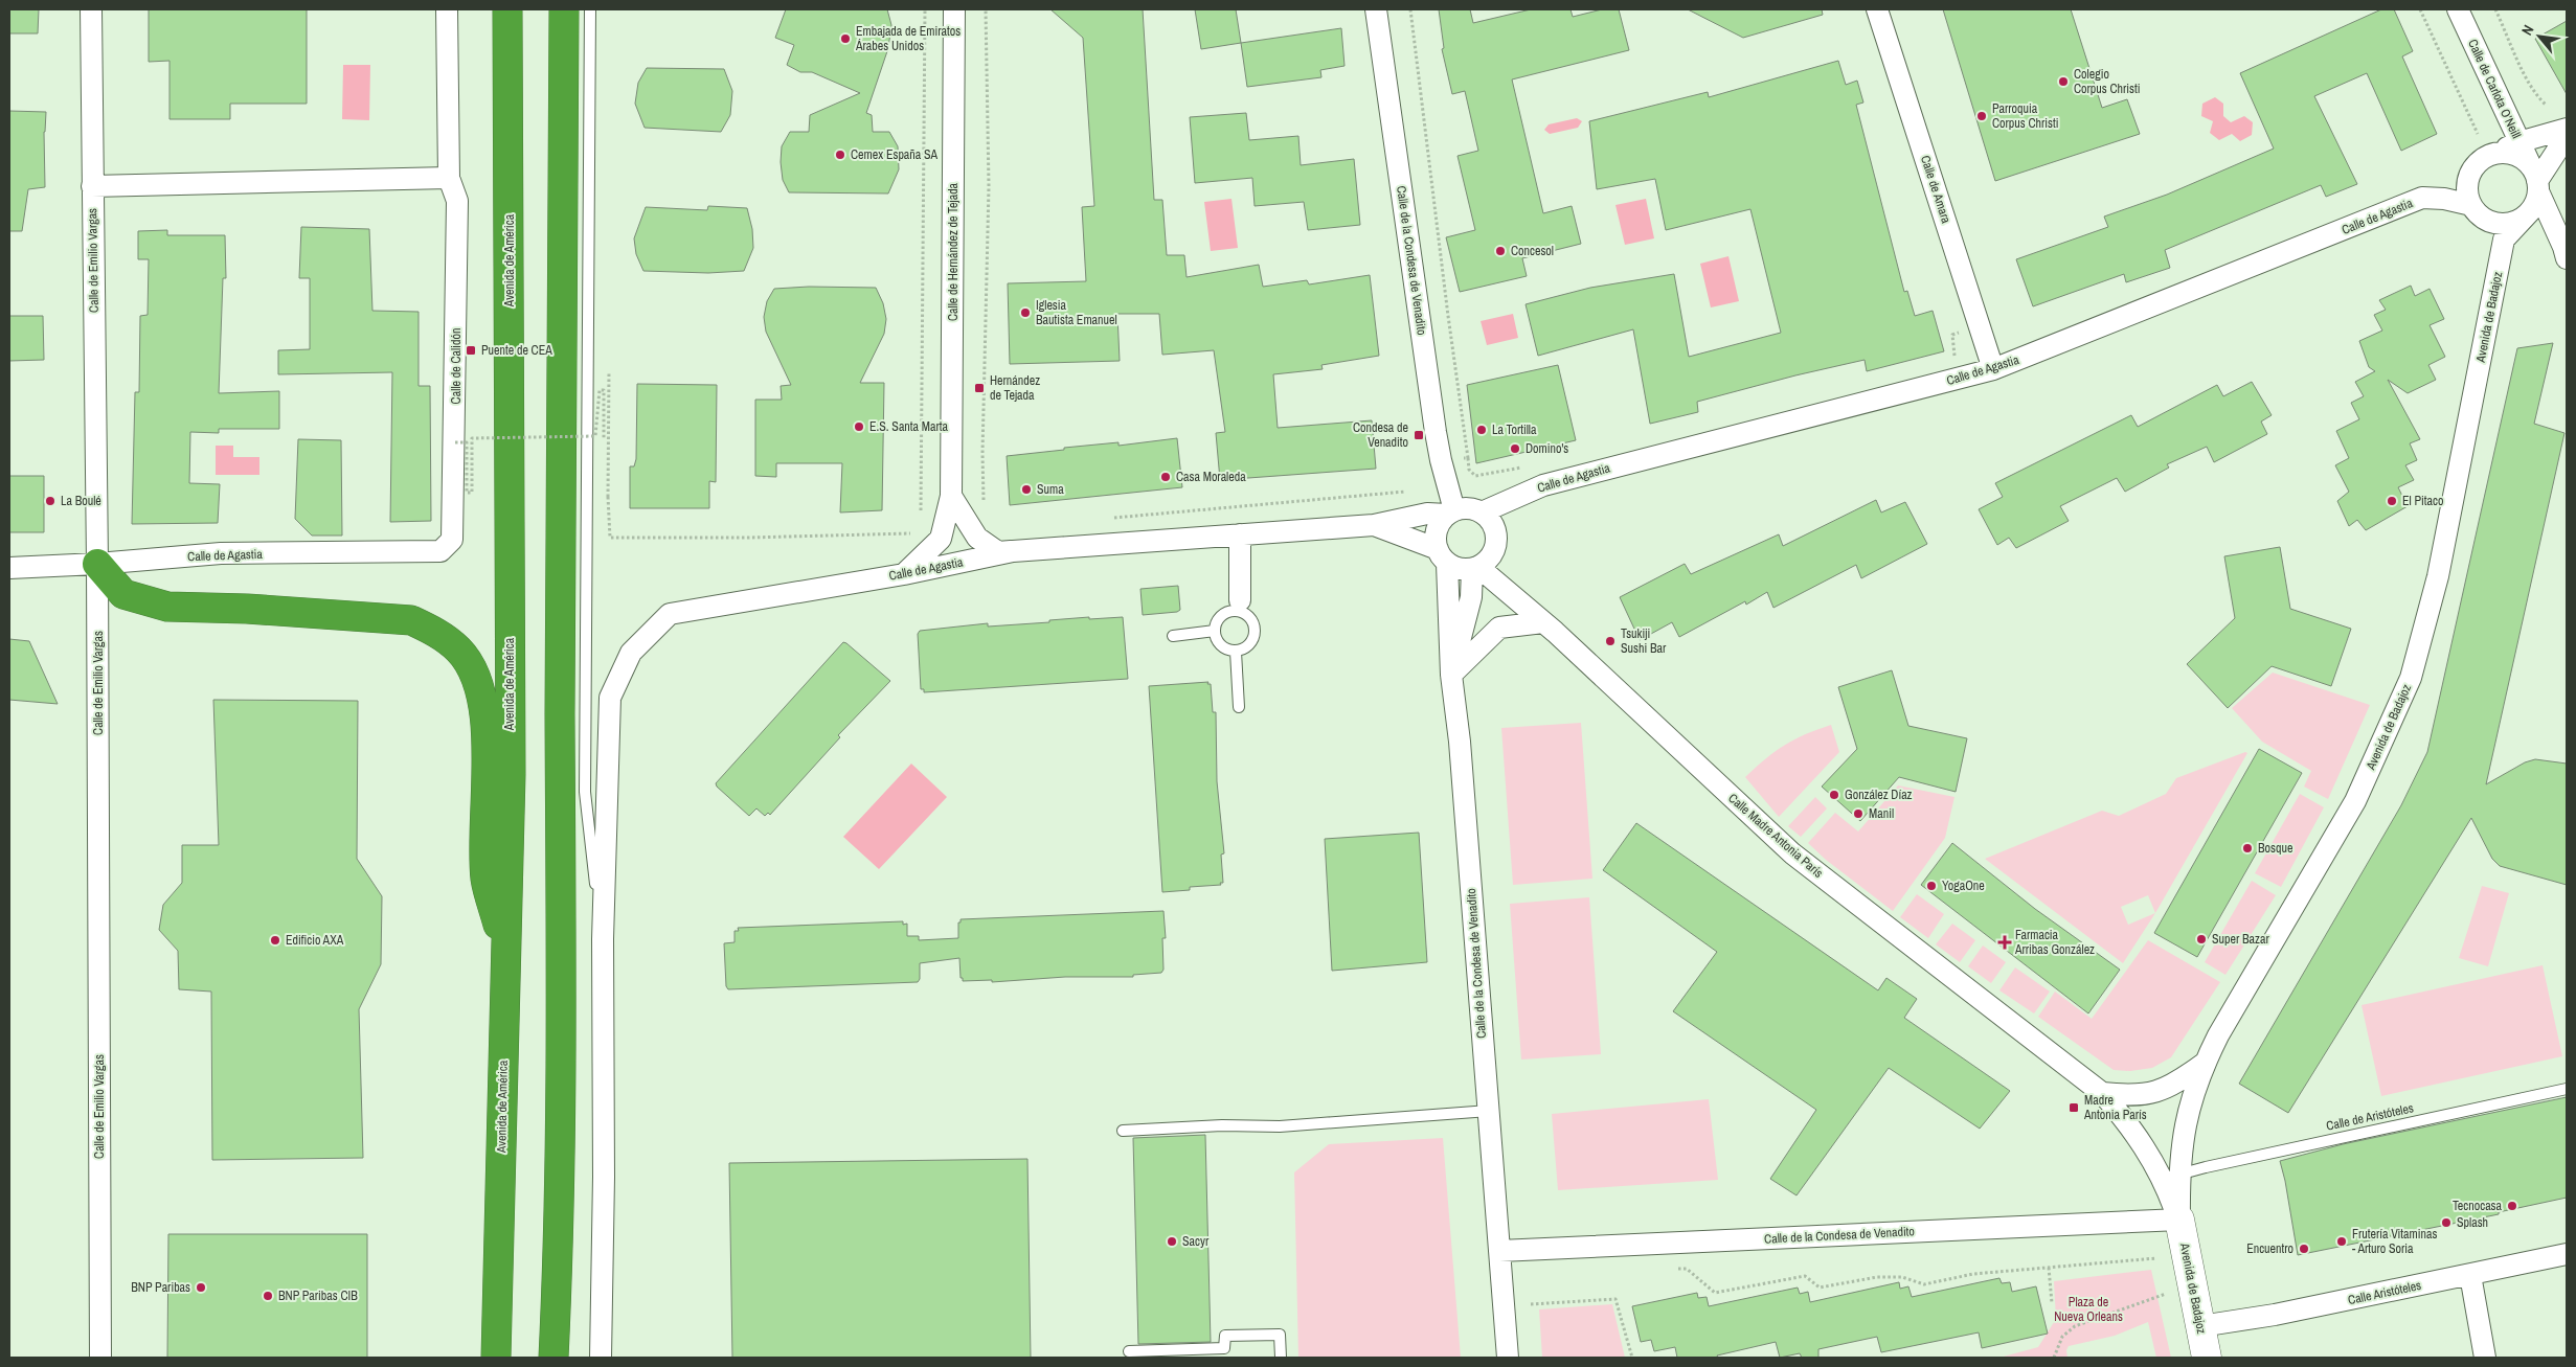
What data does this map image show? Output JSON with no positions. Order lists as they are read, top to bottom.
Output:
{
  "streets": {
    "highway": ["Avenida de América"],
    "street": [
      "Calle de Carlota O’Neill",
      "Calle de Amara",
      "Calle de Agastia",
      "Calle de Hernández de Tejada",
      "Calle de Emilio Vargas",
      "Calle de la Condesa de Venadito",
      "Avenida de Badajoz",
      "Calle de Calidón",
      "Calle Madre Antonia París",
      "Calle Aristóteles"
    ],
    "lane": ["Calle de Aristóteles"]
  },
  "crossings": [
    ["Calle de Carlota O’Neill", "Calle de Agastia"],
    ["Calle de Carlota O’Neill", "Avenida de Badajoz"],
    ["Calle de Amara", "Calle de Agastia"],
    ["Calle de Agastia", "Calle de Hernández de Tejada"],
    ["Calle de Agastia", "Calle de Emilio Vargas"],
    ["Calle de Agastia", "Calle de la Condesa de Venadito"],
    ["Calle de Agastia", "Avenida de Badajoz"],
    ["Calle de Agastia", "Calle de Calidón"],
    ["Calle de Agastia", "Calle Madre Antonia París"],
    ["Calle de la Condesa de Venadito", "Avenida de Badajoz"],
    ["Calle de la Condesa de Venadito", "Calle Madre Antonia París"],
    ["Avenida de Badajoz", "Calle Madre Antonia París"],
    ["Avenida de Badajoz", "Calle de Aristóteles"],
    ["Avenida de Badajoz", "Calle Aristóteles"]
  ],
  "parks": ["Plaza de Nueva Orleans"],
  "places": {
    "other": [
      "Embajada de Emiratos Árabes Unidos",
      "Colegio Corpus Christi",
      "Parroquia Corpus Christi",
      "Cemex España SA",
      "Concesol",
      "Iglesia Bautista Emanuel",
      "E.S. Santa Marta",
      "La Tortilla",
      "Domino's",
      "Casa Moraleda",
      "Suma",
      "La Boulé",
      "El Pitaco",
      "Tsukiji Sushi Bar",
      "González Díaz",
      "Manil",
      "Bosque",
      "YogaOne",
      "Super Bazar",
      "Edificio AXA",
      "Tecnocasa",
      "Splash",
      "Sacyr",
      "Frutería Vitaminas - Arturo Soria",
      "Encuentro",
      "BNP Paribas",
      "BNP Paribas CIB"
    ],
    "transit": [
      "Puente de CEA",
      "Hernández de Tejada",
      "Condesa de Venadito",
      "Madre Antonia París"
    ],
    "health": ["Farmacia Arribas González"]
  },
  "north": "top left"
}
